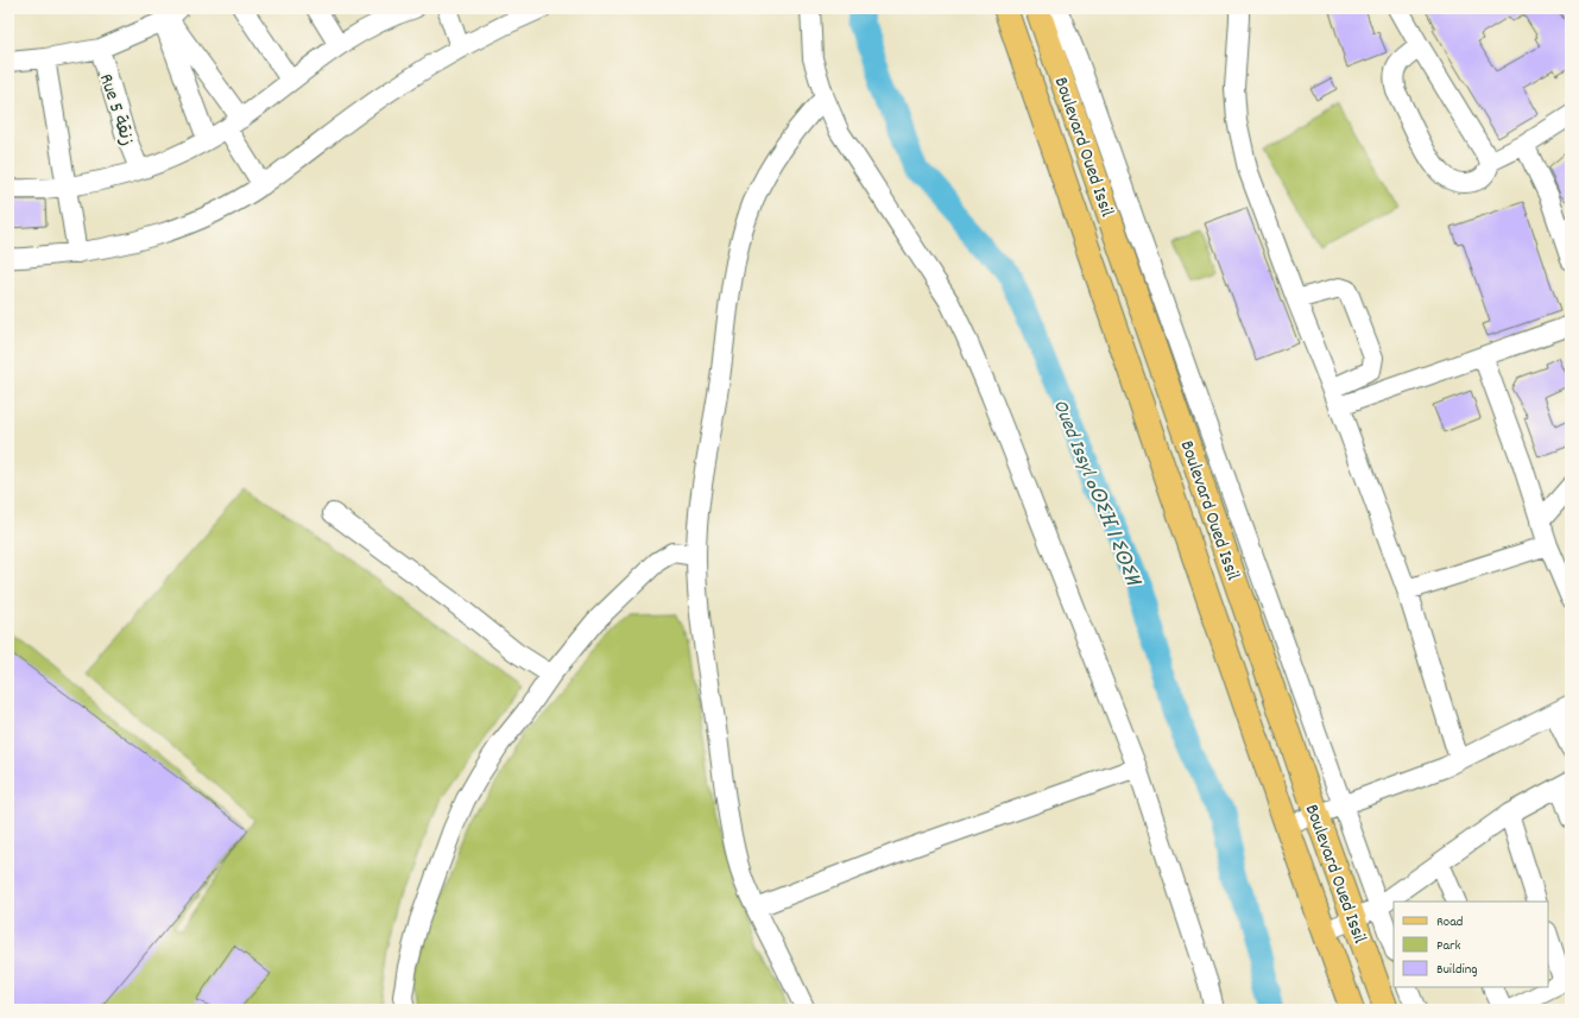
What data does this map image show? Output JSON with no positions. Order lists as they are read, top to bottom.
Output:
{
  "streets": {
    "main road": ["Boulevard Oued Issil"],
    "street": ["Rue 5 زنقة"]
  },
  "water": ["Oued Issyl ⴰⵙⵉⴼ ⵏ ⵉⵙⵉⵍ"],
  "legend": ["Road", "Park", "Building"]
}
